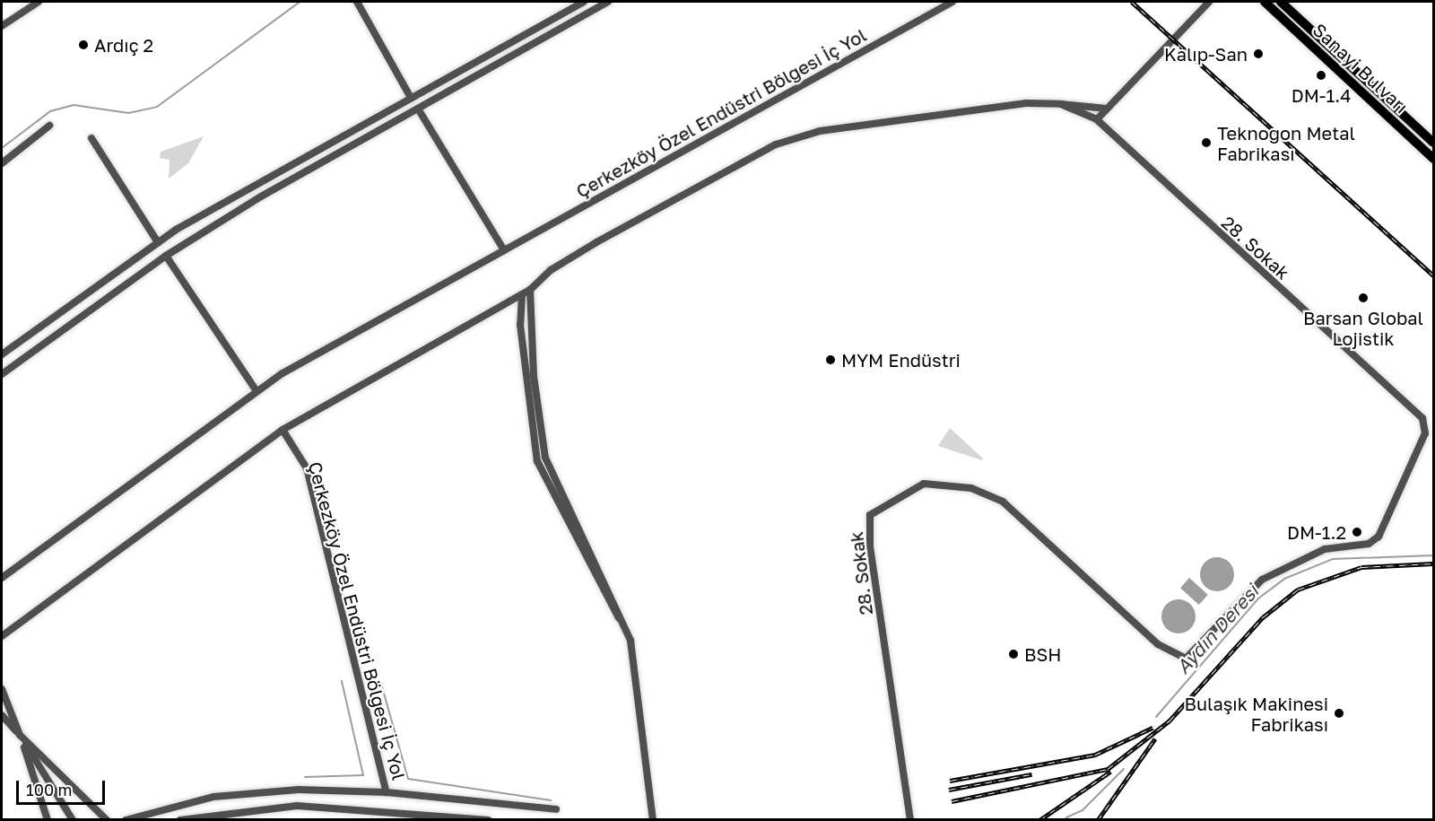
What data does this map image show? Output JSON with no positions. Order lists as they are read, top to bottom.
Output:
{
  "streets": {
    "main road": ["Sanayi Bulvarı"],
    "street": ["Çerkezköy Özel Endüstri Bölgesi İç Yol", "28. Sokak"]
  },
  "water": ["Aydın Deresi"],
  "places": [
    "Ardıç 2",
    "Kalıp-San",
    "DM-1.4",
    "Teknogon Metal Fabrikası",
    "Barsan Global Lojistik",
    "MYM Endüstri",
    "DM-1.2",
    "BSH",
    "Bulaşık Makinesi Fabrikası"
  ],
  "scale_bar": "100 m"
}
